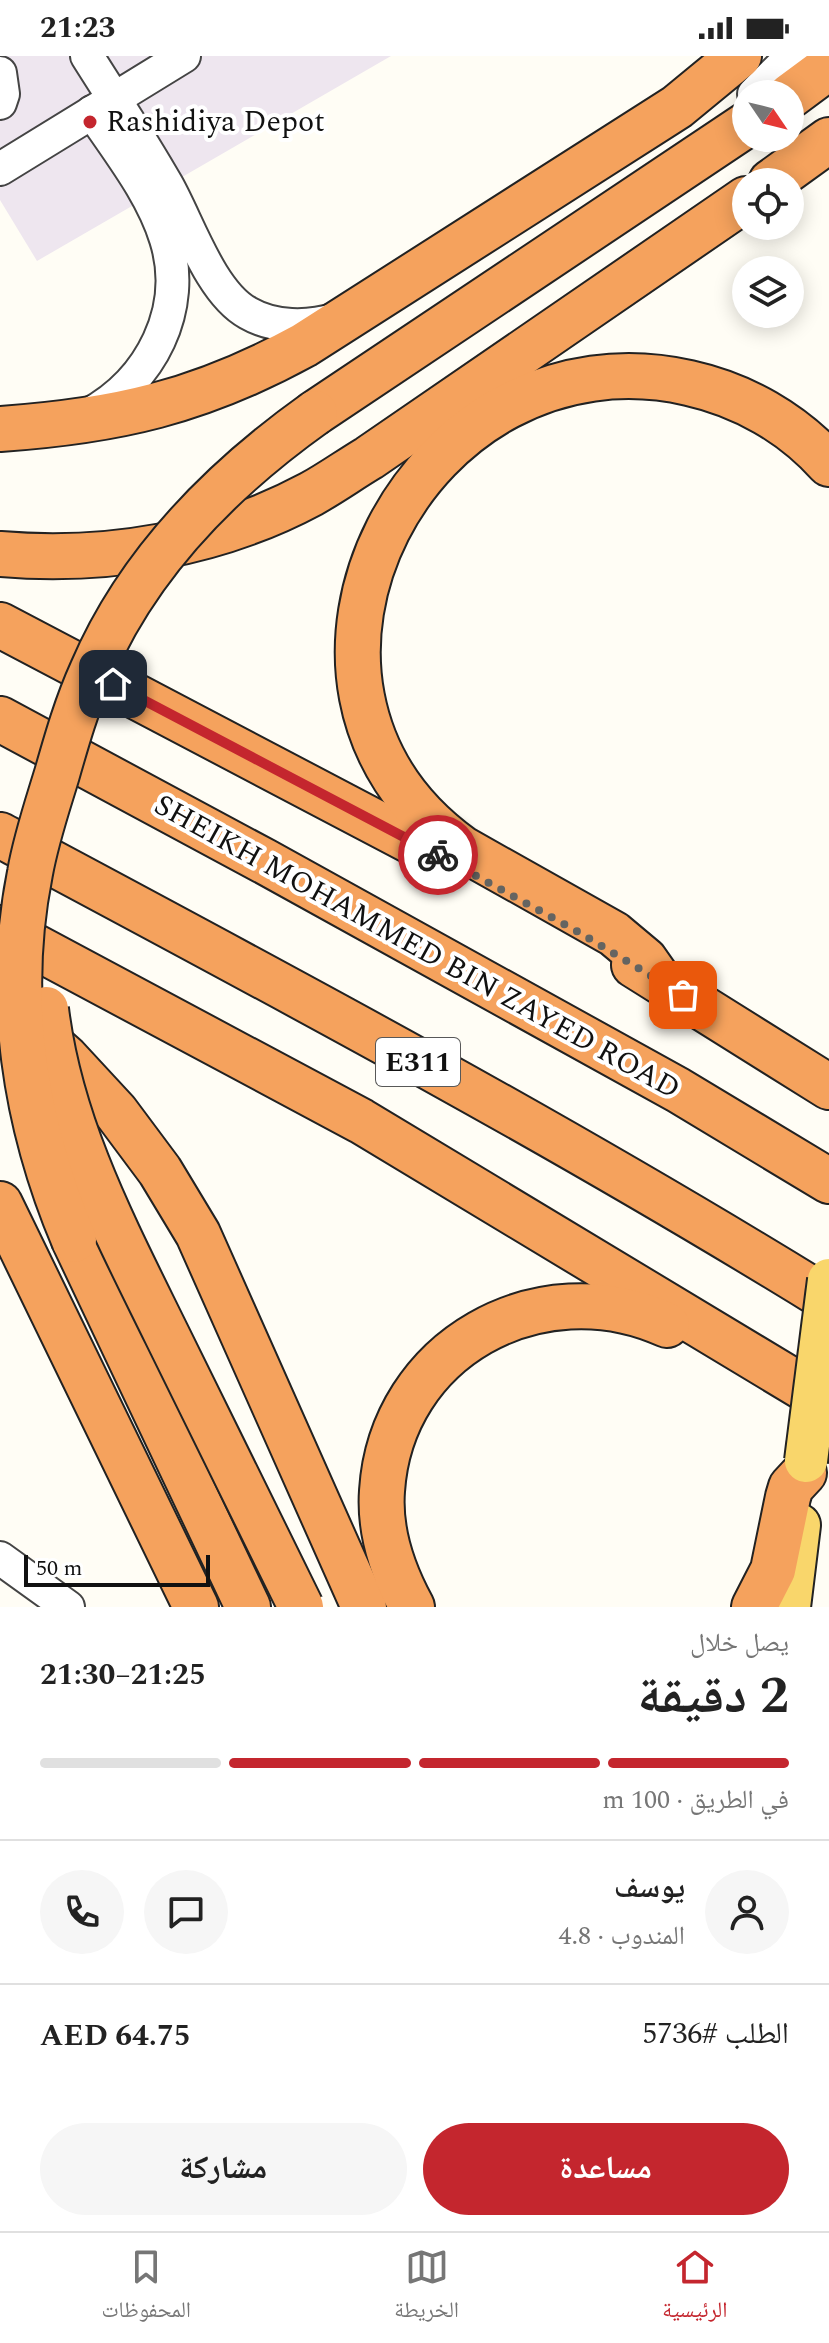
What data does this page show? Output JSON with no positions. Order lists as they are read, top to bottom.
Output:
{
  "streets": {
    "highway": ["SHEIKH MOHAMMED BIN ZAYED ROAD", "E311"]
  },
  "places": ["Rashidiya Depot"],
  "scale_bar": "50 m",
  "north": "bottom right",
  "page": {
    "status": "21:23",
    "scale": "50 m",
    "heading": ["2 دقيقة", "يصل خلال", "21:25–21:30"],
    "panel": [
      "يوسف",
      "المندوب · 4.8",
      "الطلب #5736",
      "AED 64.75"
    ],
    "bar": "في الطريق · 100 m",
    "buttons": ["مساعدة", "مشاركة"],
    "tabs": ["الرئيسية", "الخريطة", "المحفوظات"]
  }
}
